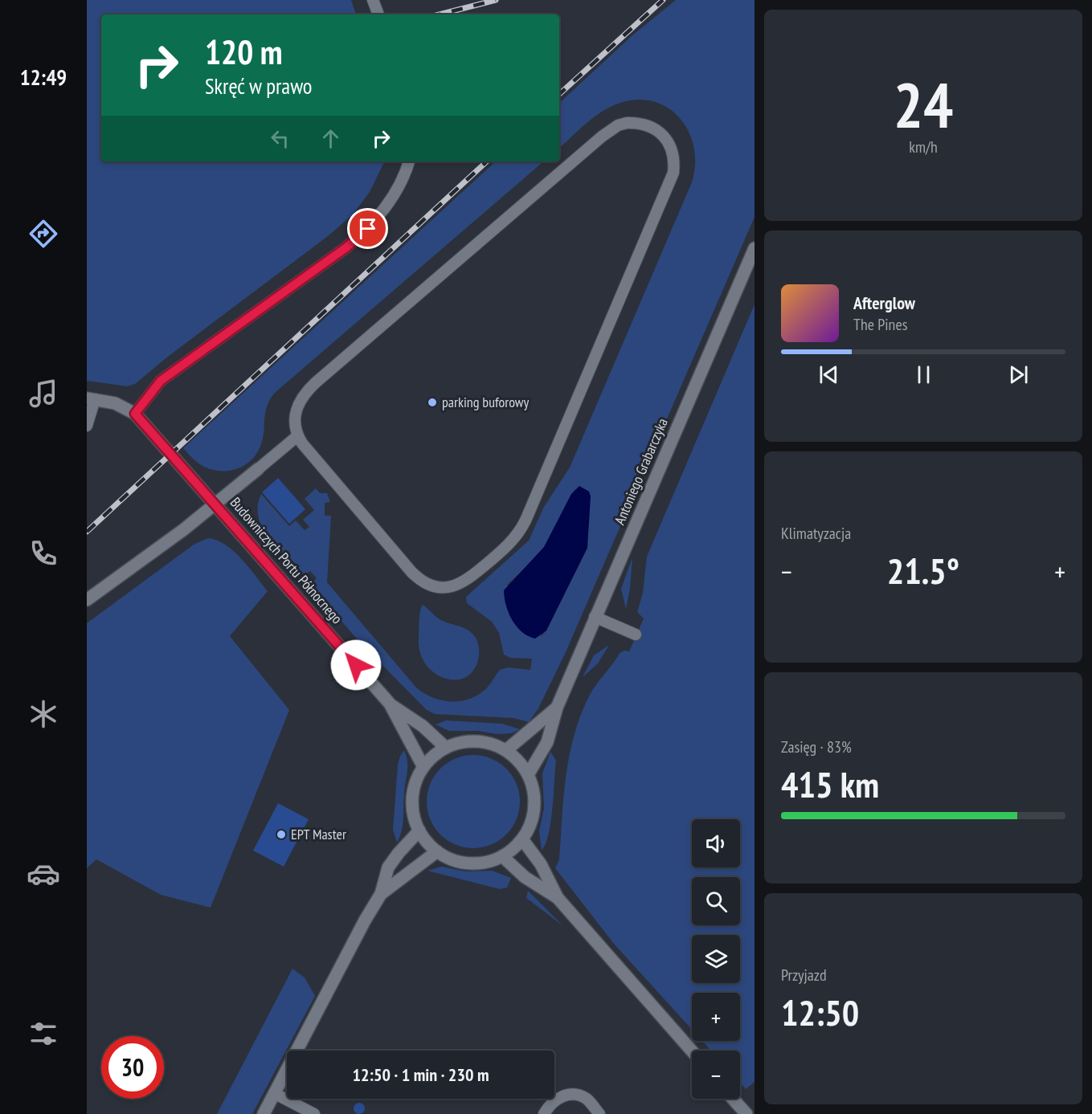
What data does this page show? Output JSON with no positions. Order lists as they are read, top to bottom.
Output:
{
  "streets": {
    "street": ["Antoniego Grabarczyka", "Budowniczych Portu Północnego"]
  },
  "crossings": [
    ["Antoniego Grabarczyka", "Budowniczych Portu Północnego"]
  ],
  "places": ["parking buforowy", "EPT Master"],
  "page": {
    "tabs": "12:49",
    "tile": [
      ["24", "km/h"],
      "Klimatyzacja",
      ["Zasięg · 83%", "415 km"],
      ["Przyjazd", "12:50"]
    ],
    "turn": ["120 m", "Skręć w prawo"],
    "song": ["Afterglow", "The Pines"],
    "heat": ["−", "21.5°", "+"],
    "map_buttons": ["+", "−"],
    "limit": "30",
    "trip": "12:50 · 1 min · 230 m"
  }
}
